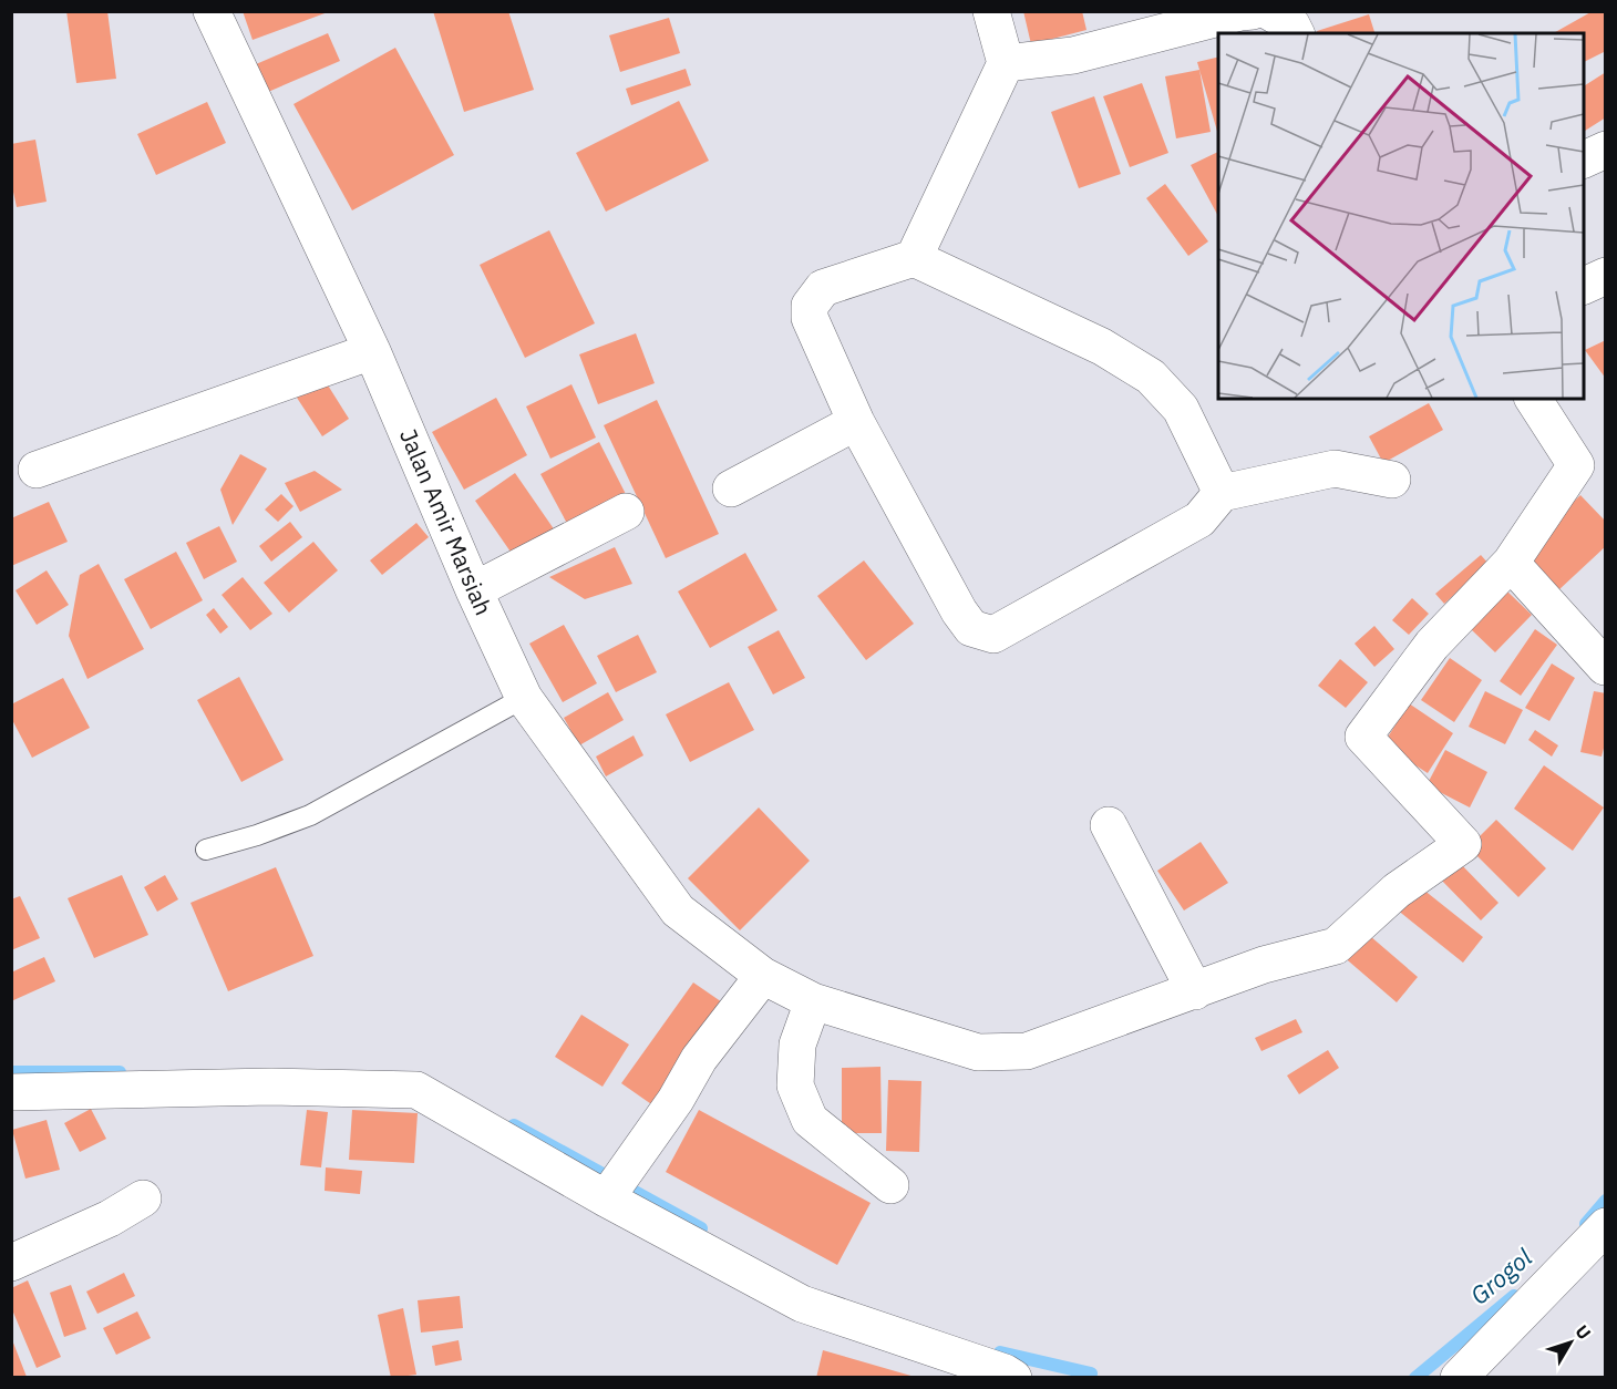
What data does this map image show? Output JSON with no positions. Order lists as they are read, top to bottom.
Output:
{
  "streets": {
    "street": ["Jalan Amir Marsiah"]
  },
  "water": ["Grogol"],
  "north": "top right"
}
